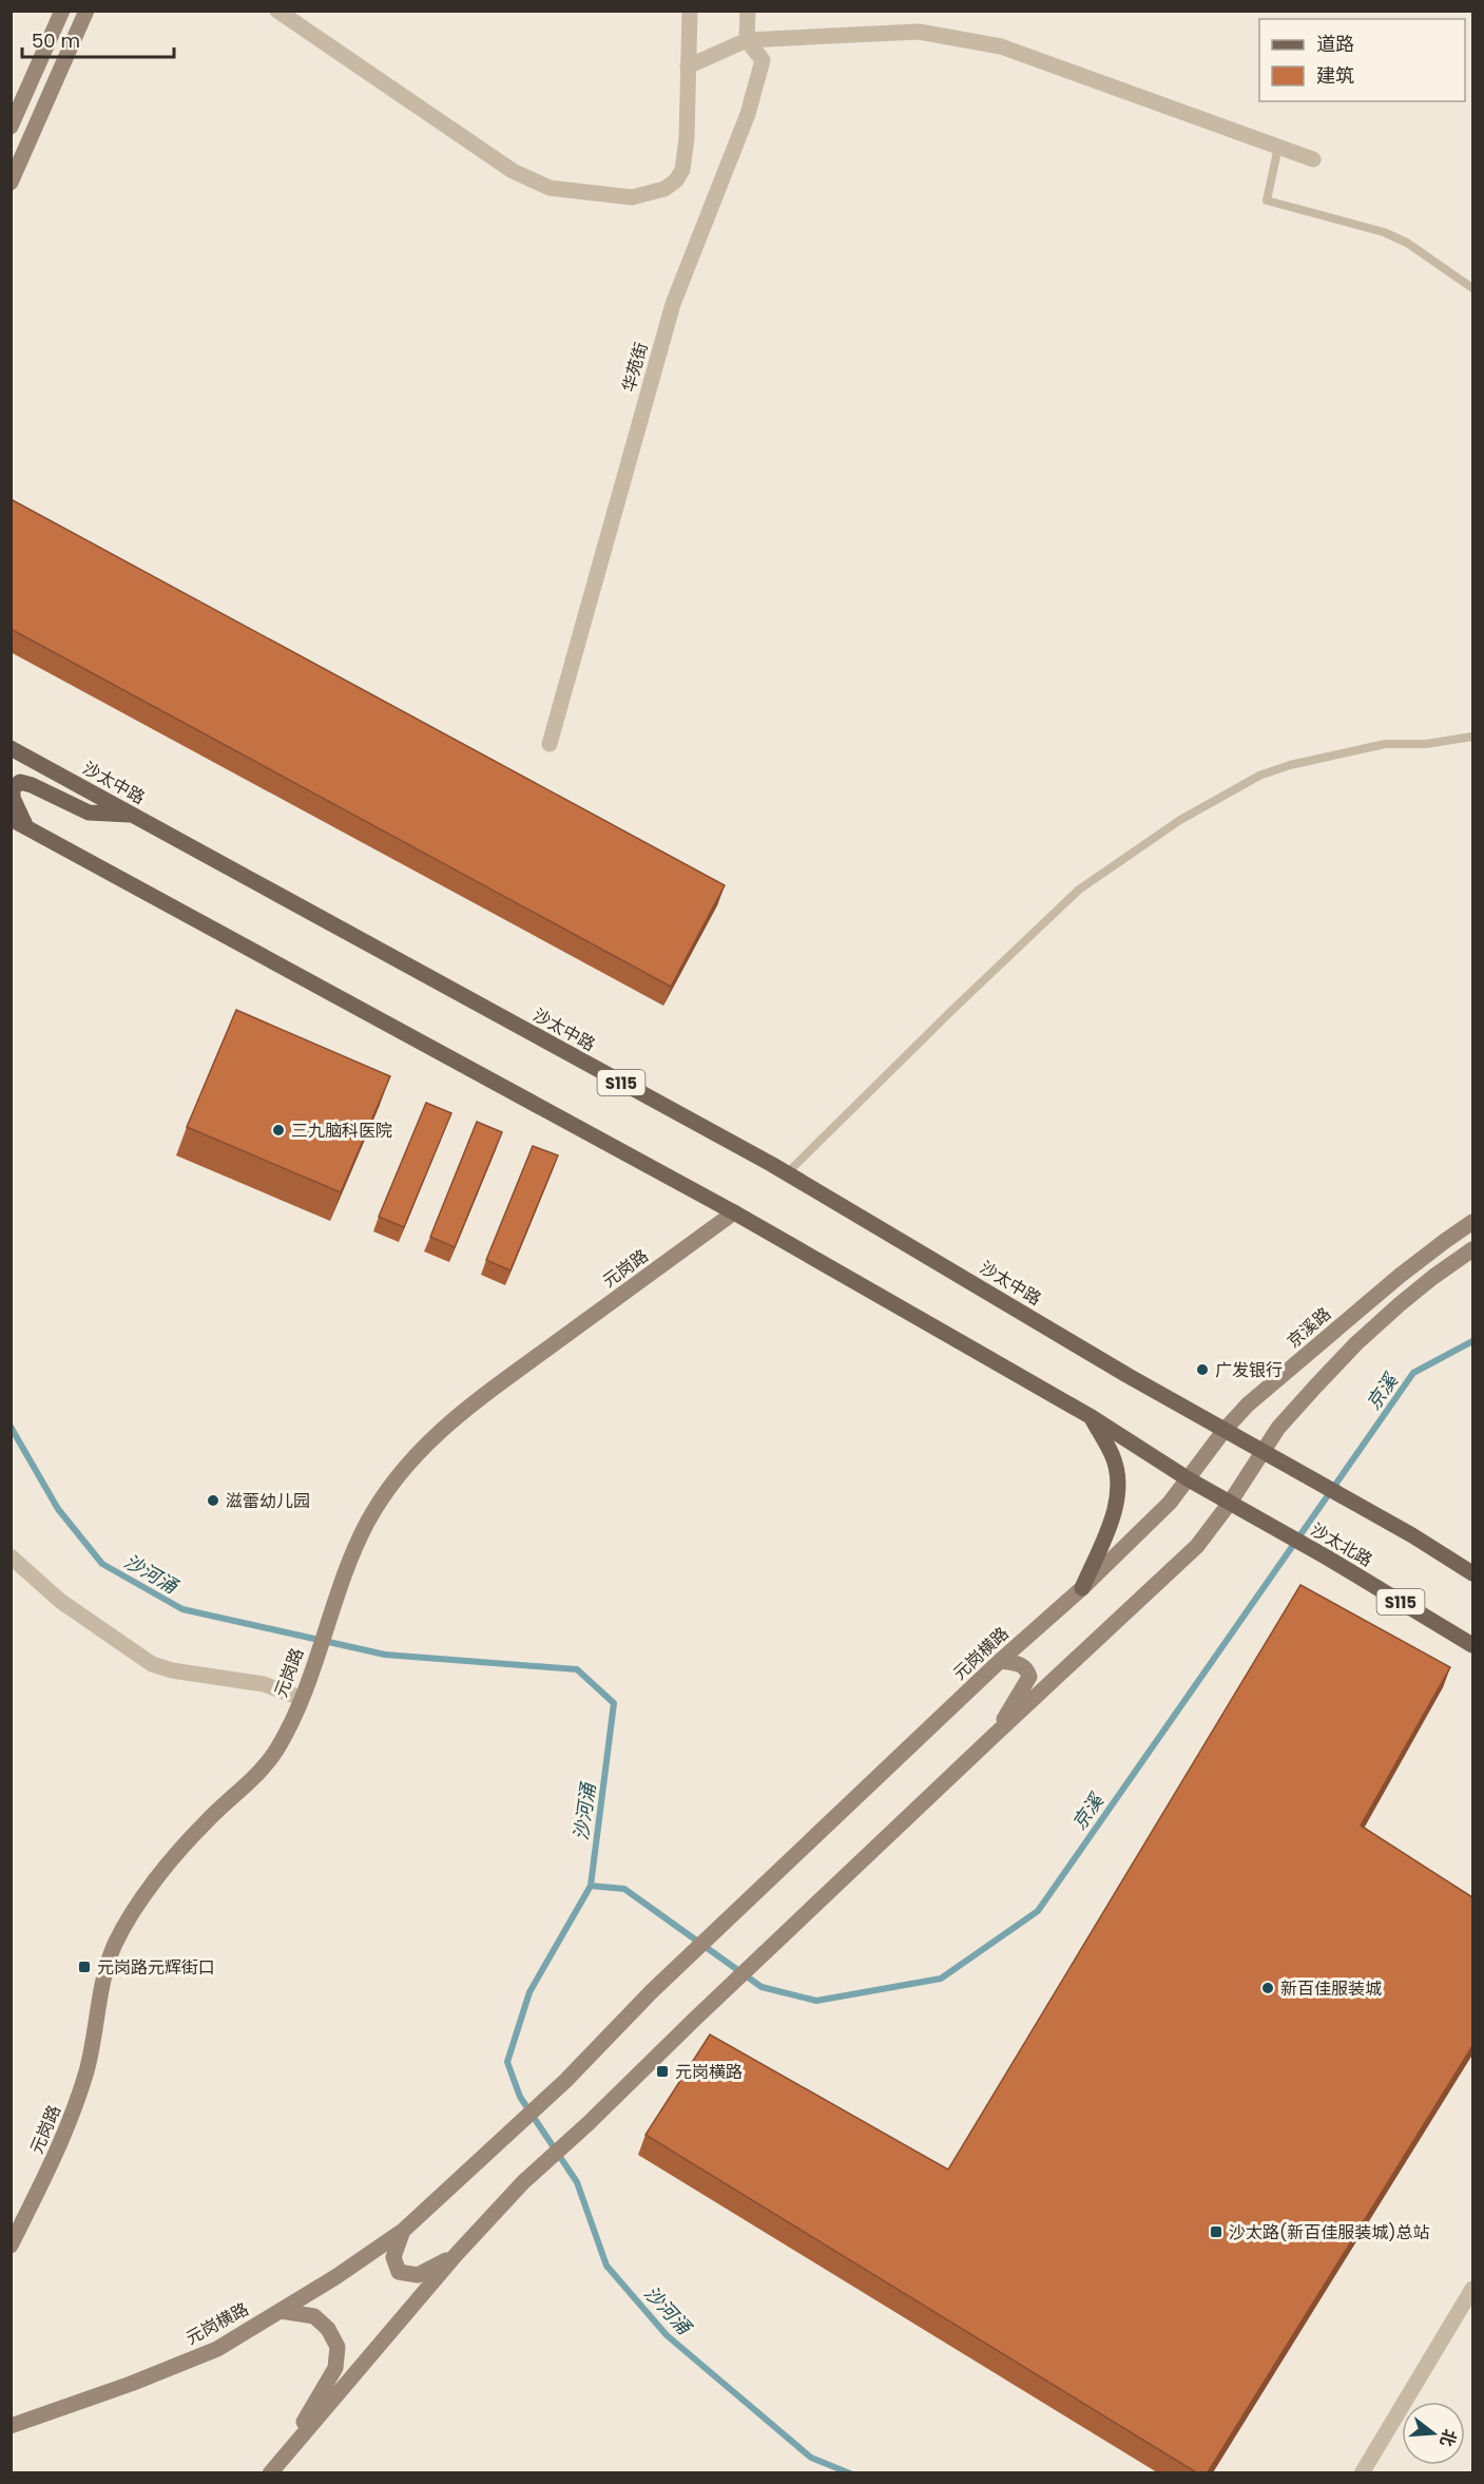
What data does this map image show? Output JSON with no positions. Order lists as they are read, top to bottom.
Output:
{
  "streets": {
    "main road": [
      "沙太中路",
      "S115",
      "元岗路",
      "京溪路",
      "沙太北路",
      "元岗横路"
    ],
    "street": ["华苑街"]
  },
  "crossings": [
    ["沙太中路", "S115"],
    ["沙太中路", "京溪路"],
    ["S115", "元岗路"],
    ["S115", "京溪路"],
    ["S115", "沙太北路"],
    ["S115", "元岗横路"],
    ["京溪路", "沙太北路"],
    ["京溪路", "元岗横路"],
    ["沙太北路", "元岗横路"]
  ],
  "water": ["京溪", "沙河涌"],
  "places": {
    "other": [
      "三九脑科医院",
      "广发银行",
      "滋蕾幼儿园",
      "新百佳服装城"
    ],
    "transit": ["元岗路元辉街口", "元岗横路", "沙太路(新百佳服装城)总站"]
  },
  "legend": ["道路", "建筑"],
  "scale_bar": "50 m",
  "north": "right"
}
